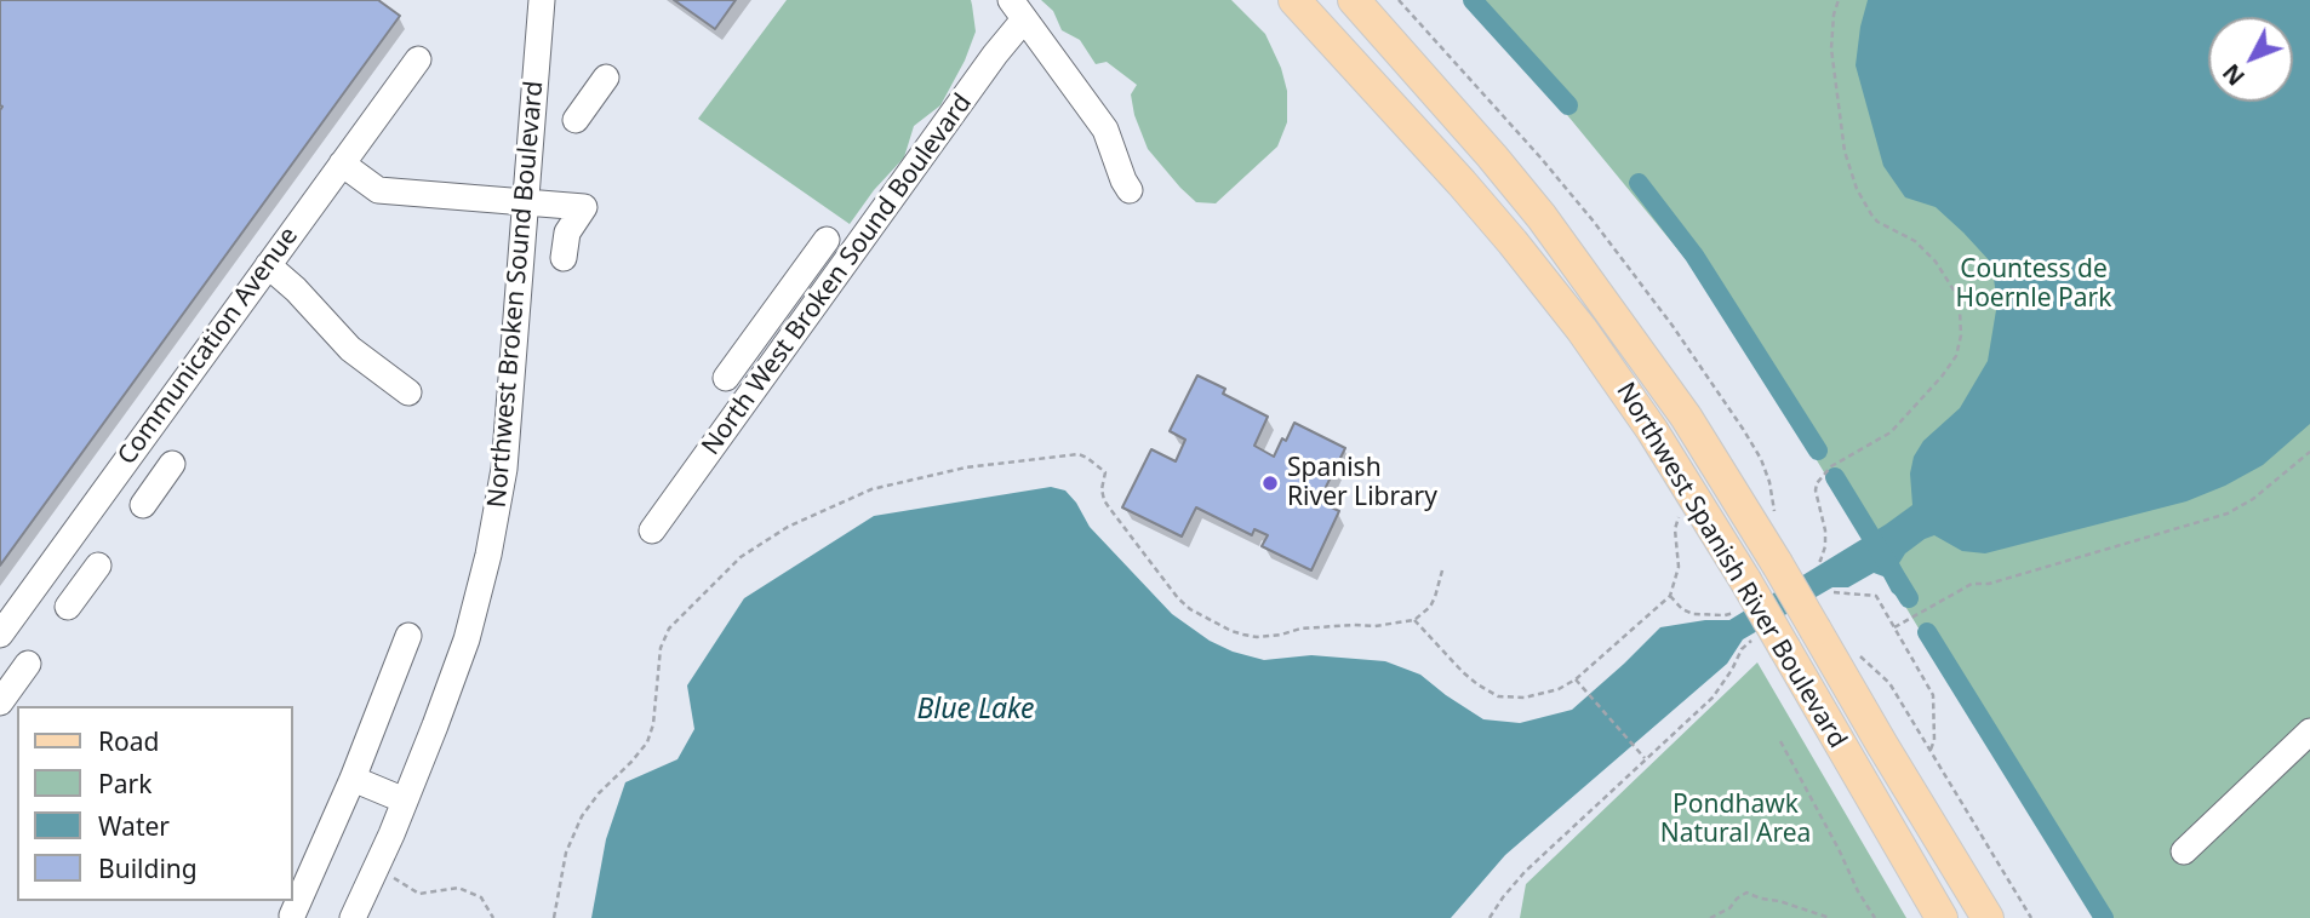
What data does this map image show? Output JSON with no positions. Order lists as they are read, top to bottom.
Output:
{
  "streets": {
    "main road": ["Northwest Spanish River Boulevard"],
    "street": ["North West Broken Sound Boulevard", "Northwest Broken Sound Boulevard", "Communication Avenue"]
  },
  "water": ["Blue Lake"],
  "parks": ["Countess de Hoernle Park", "Pondhawk Natural Area"],
  "places": ["Spanish River Library"],
  "legend": [
    "Road",
    "Park",
    "Water",
    "Building"
  ],
  "north": "bottom left"
}
